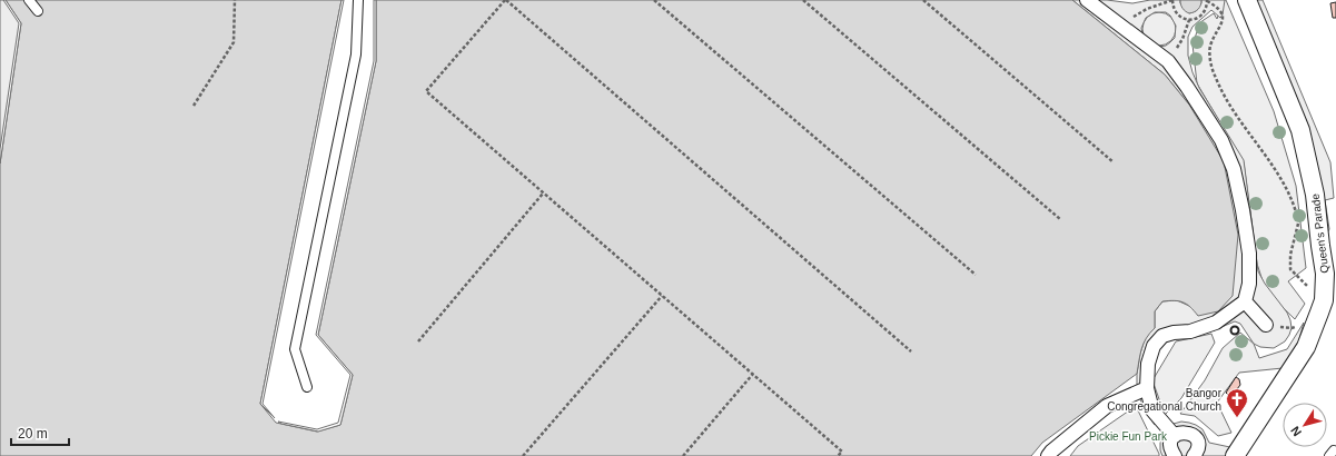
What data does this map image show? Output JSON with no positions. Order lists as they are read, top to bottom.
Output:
{
  "streets": {
    "street": ["Queen's Parade"]
  },
  "parks": ["Pickie Fun Park"],
  "places": {
    "church": ["Bangor Congregational Church"]
  },
  "scale_bar": "20 m",
  "north": "bottom left"
}
